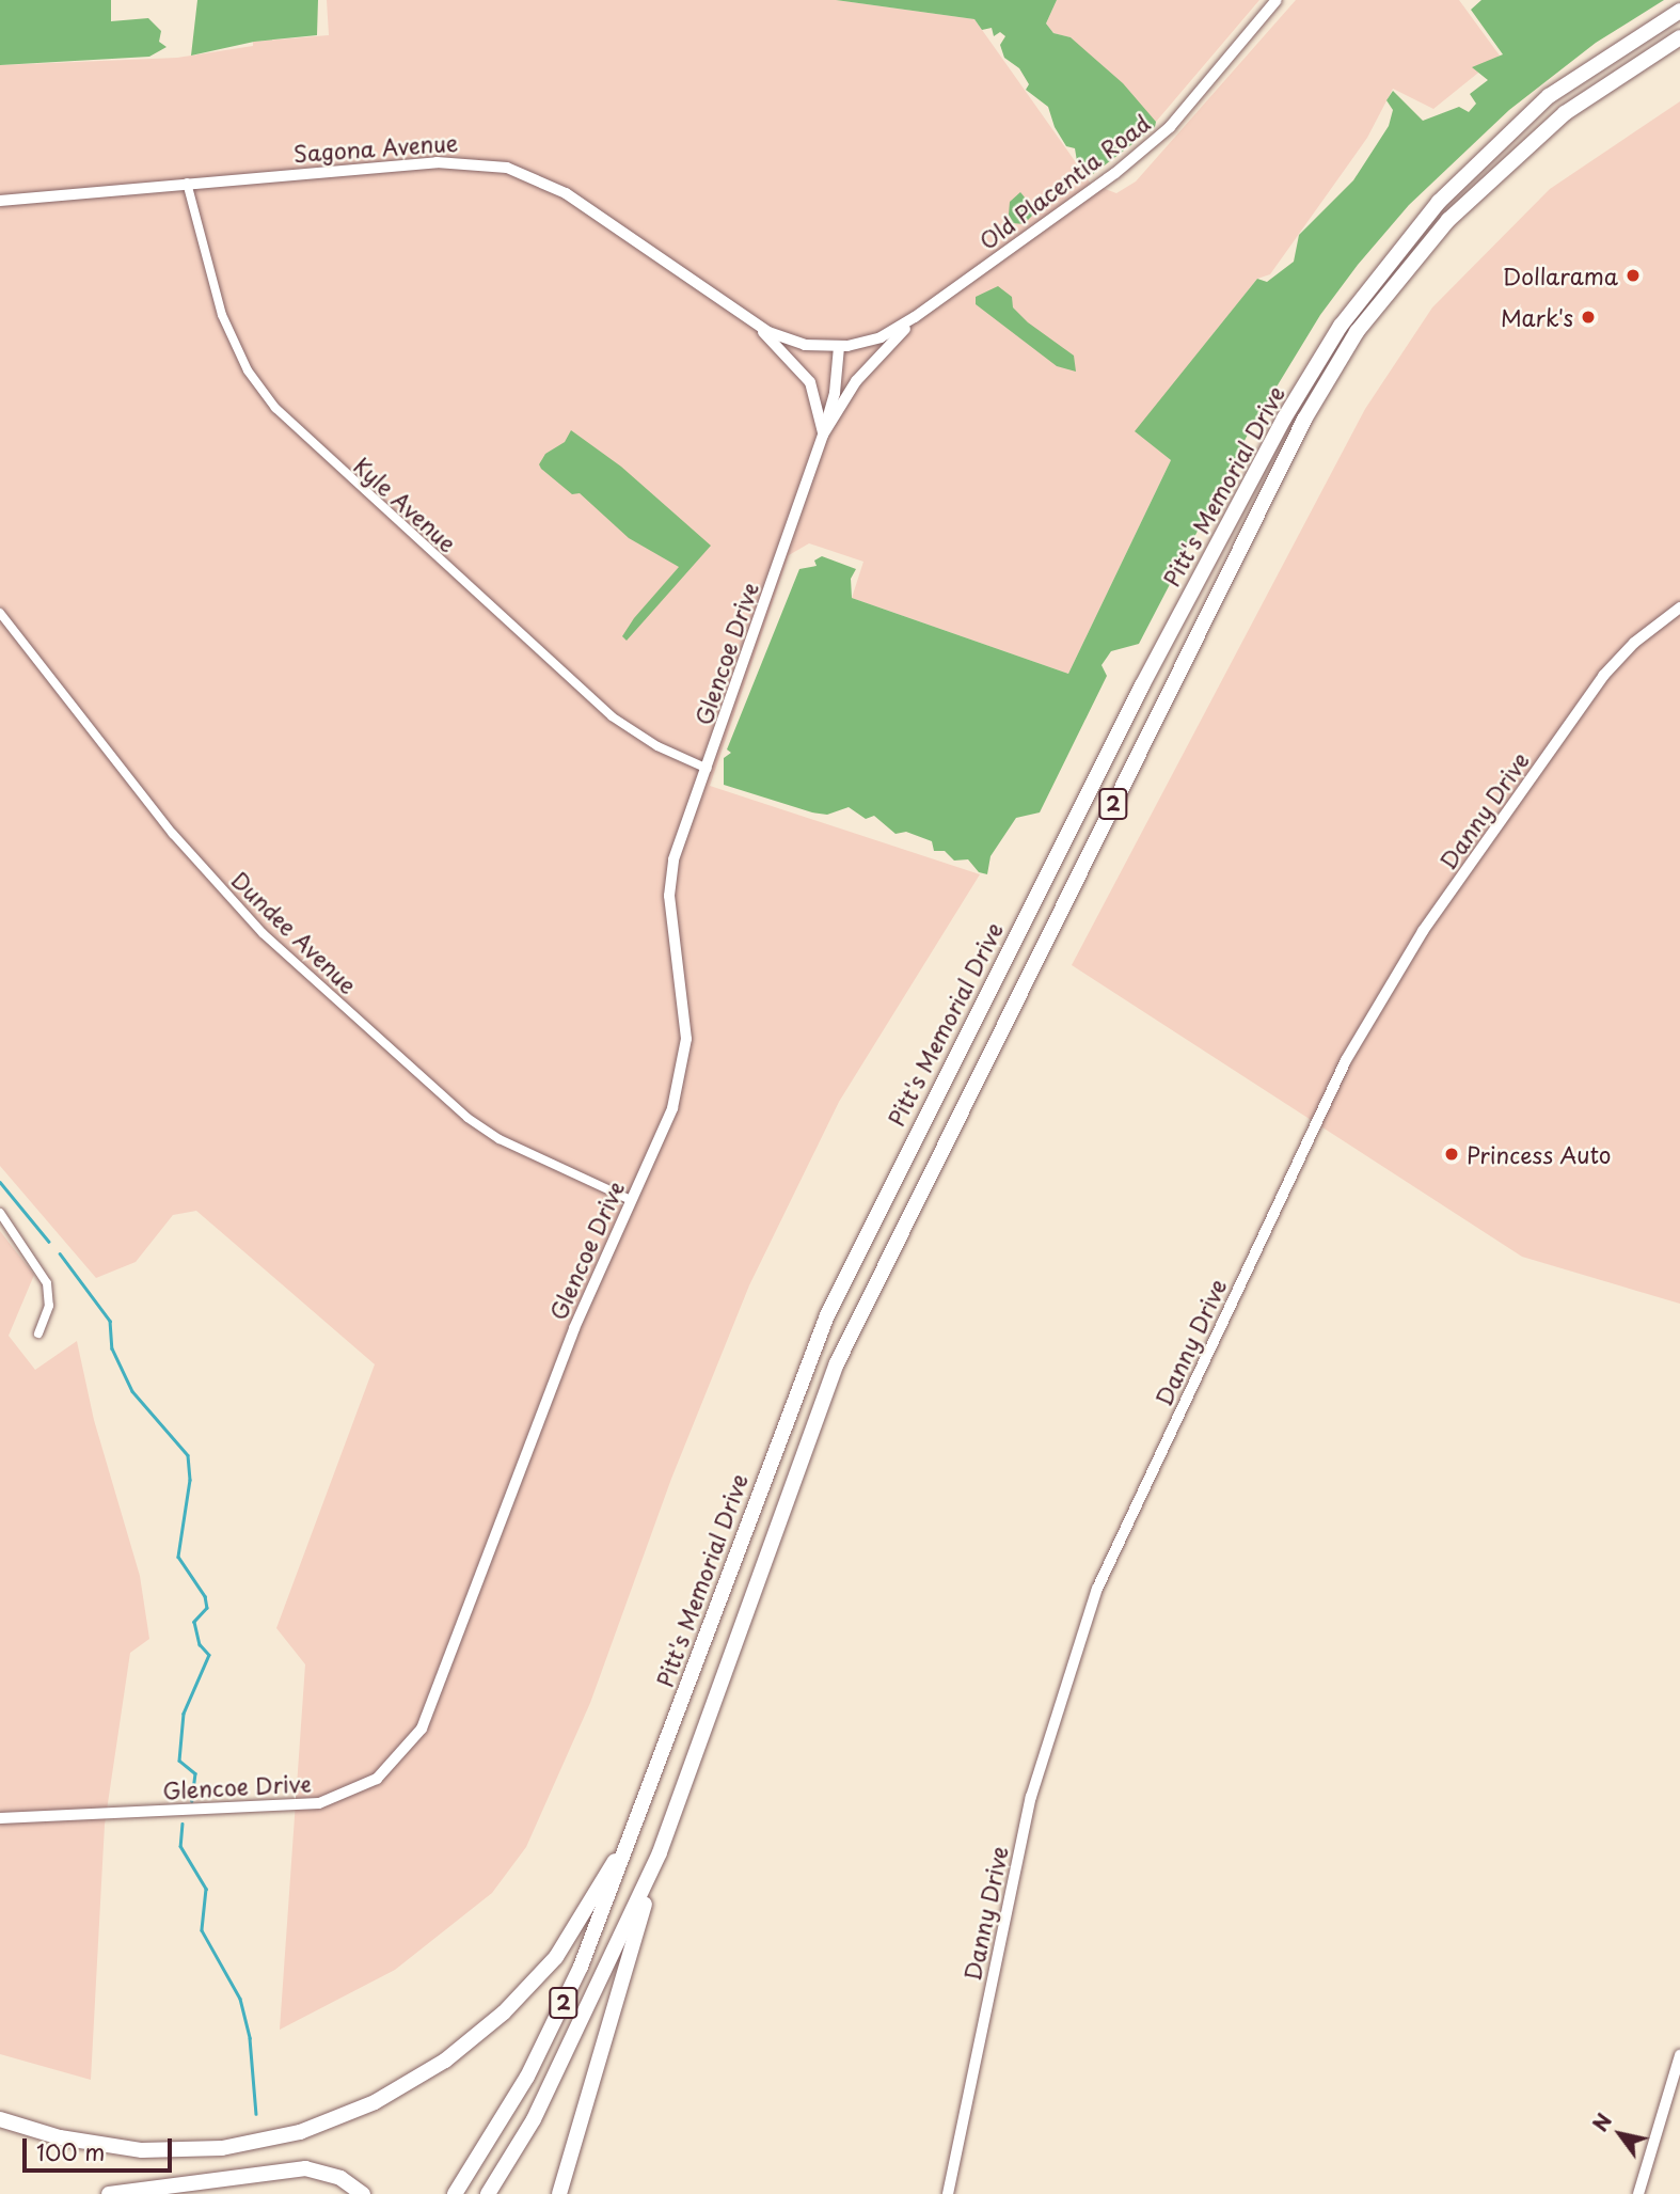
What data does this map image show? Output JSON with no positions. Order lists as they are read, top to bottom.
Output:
{
  "streets": {
    "highway": ["Pitt's Memorial Drive", "2"],
    "main road": ["Sagona Avenue", "Old Placentia Road"],
    "street": [
      "Kyle Avenue",
      "Glencoe Drive",
      "Danny Drive",
      "Dundee Avenue"
    ]
  },
  "crossings": [
    ["Sagona Avenue", "Old Placentia Road"],
    ["Sagona Avenue", "Kyle Avenue"],
    ["Sagona Avenue", "Glencoe Drive"],
    ["Old Placentia Road", "Glencoe Drive"],
    ["Kyle Avenue", "Glencoe Drive"],
    ["Glencoe Drive", "Dundee Avenue"]
  ],
  "places": ["Dollarama", "Mark's", "Princess Auto"],
  "scale_bar": "100 m",
  "north": "top left"
}
